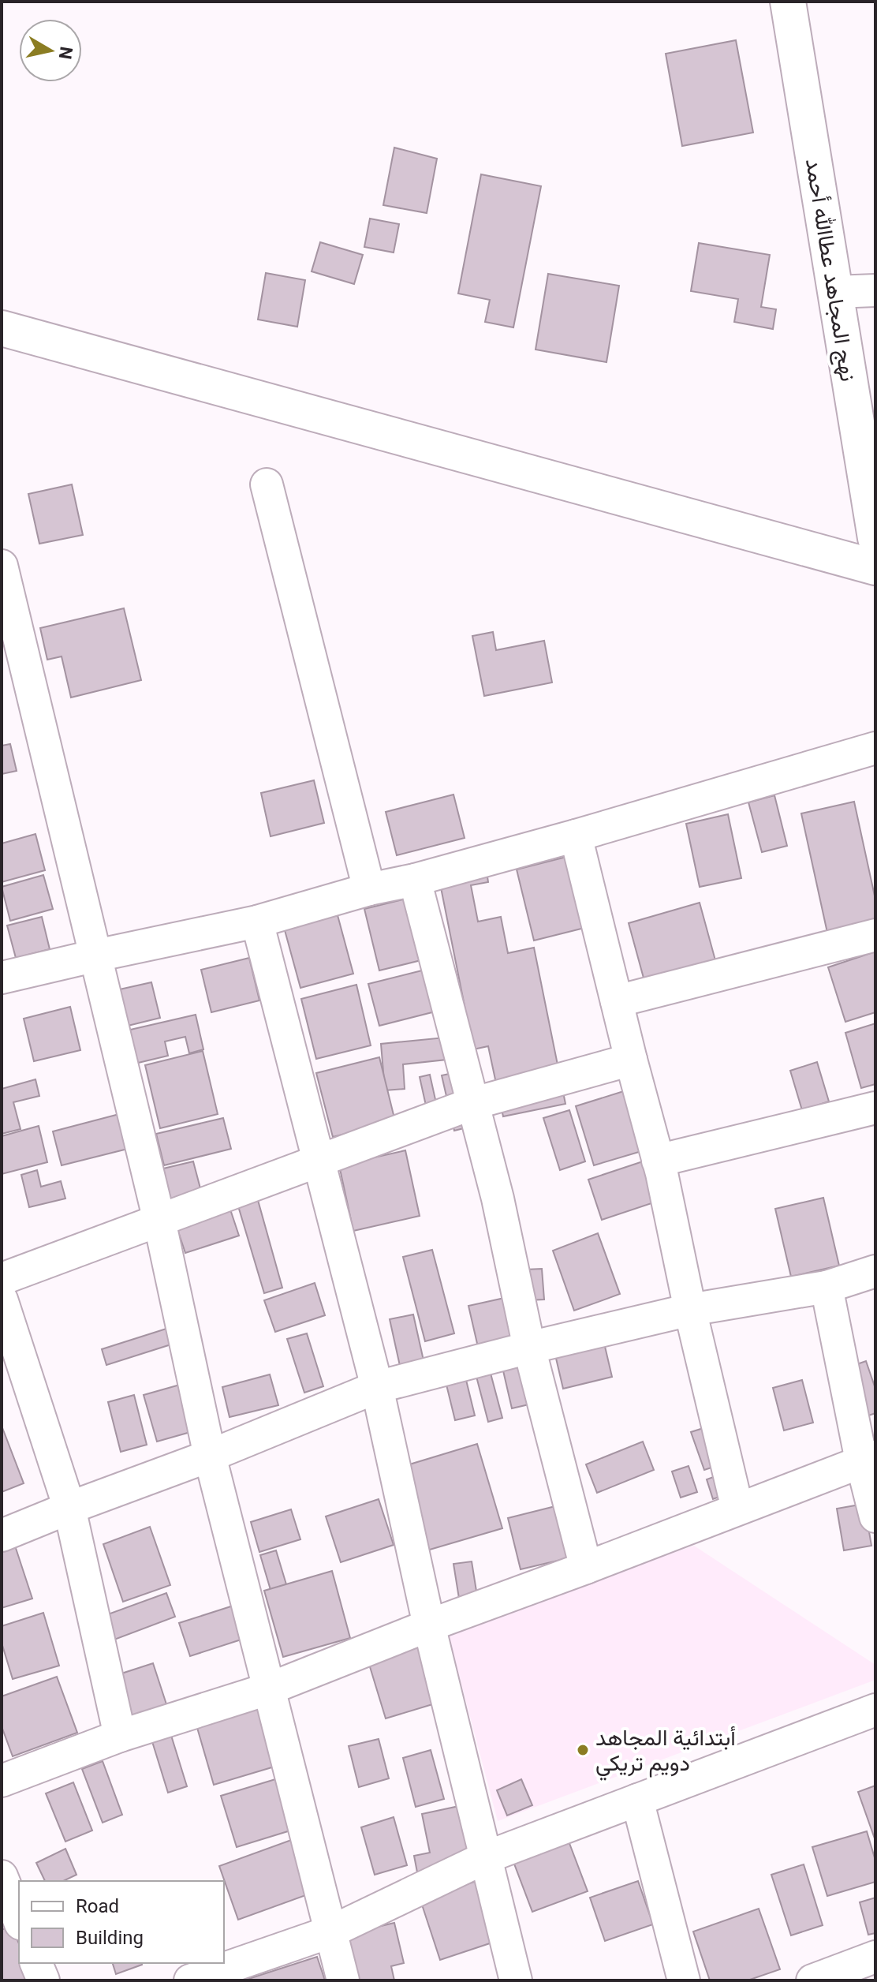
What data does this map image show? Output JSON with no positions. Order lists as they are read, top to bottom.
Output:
{
  "streets": {
    "street": ["نهج المجاهد عطاالله أحمد"]
  },
  "places": ["أبتدائية المجاهد دويم تريكي"],
  "legend": ["Road", "Building"],
  "north": "right"
}
